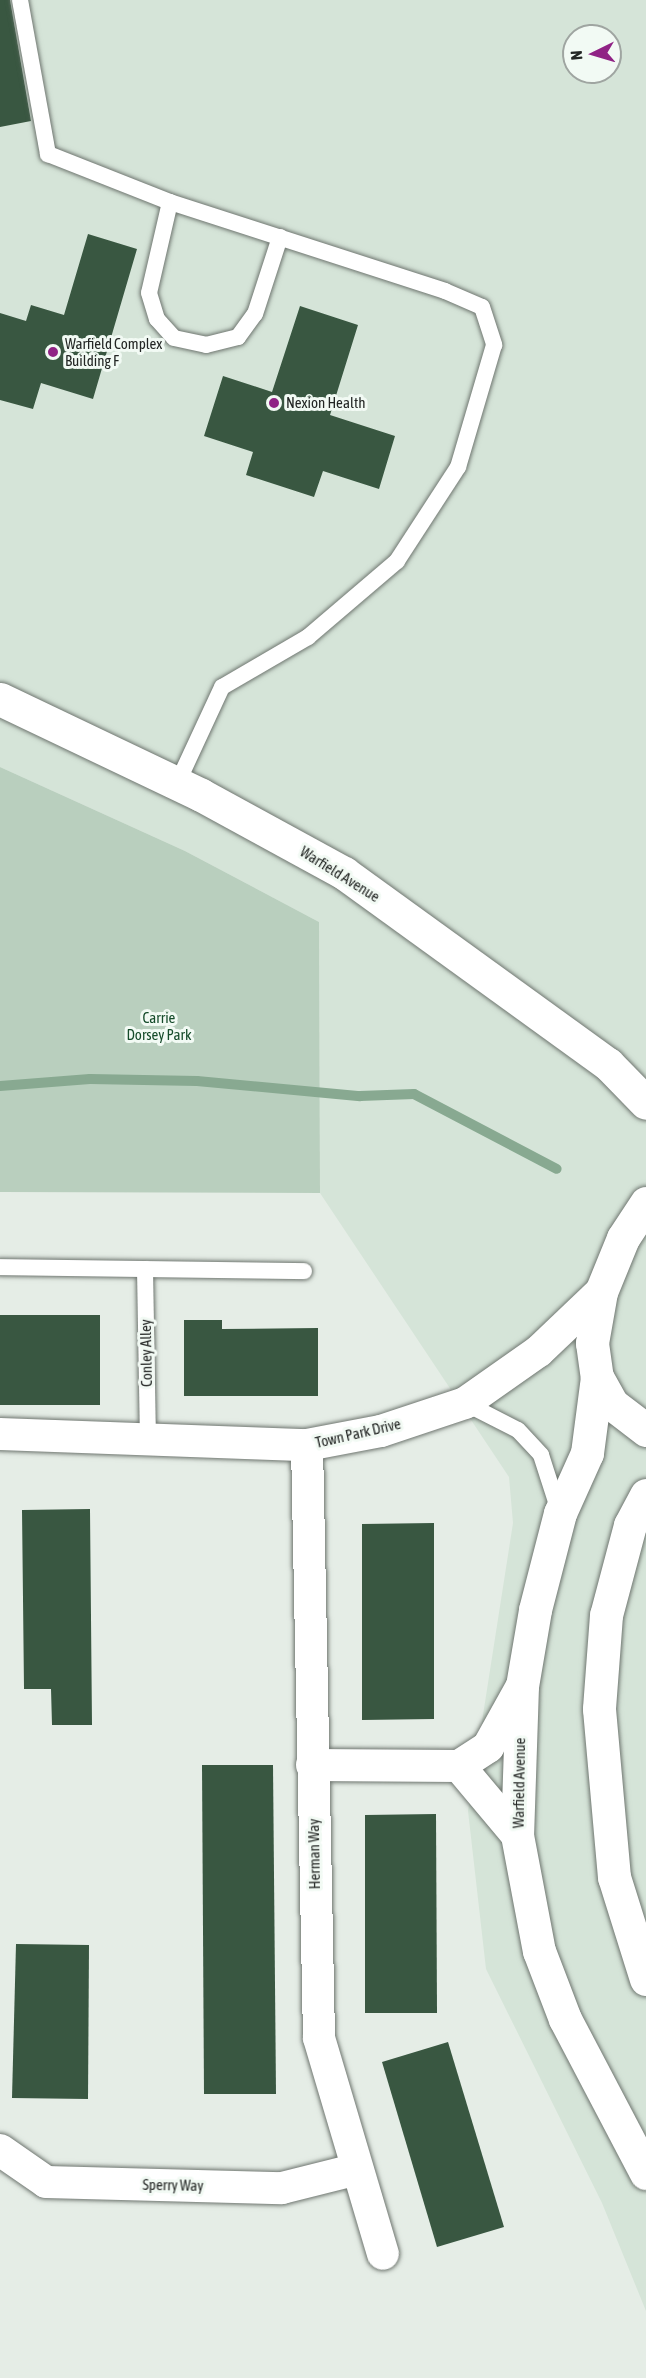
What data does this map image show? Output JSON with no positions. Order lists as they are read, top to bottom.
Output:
{
  "streets": {
    "street": [
      "Warfield Avenue",
      "Town Park Drive",
      "Herman Way",
      "Sperry Way"
    ],
    "lane": ["Conley Alley"]
  },
  "crossings": [
    ["Conley Alley", "Town Park Drive"],
    ["Town Park Drive", "Herman Way"],
    ["Herman Way", "Sperry Way"]
  ],
  "parks": ["Carrie Dorsey Park"],
  "places": ["Warfield Complex Building F", "Nexion Health"],
  "north": "left"
}
